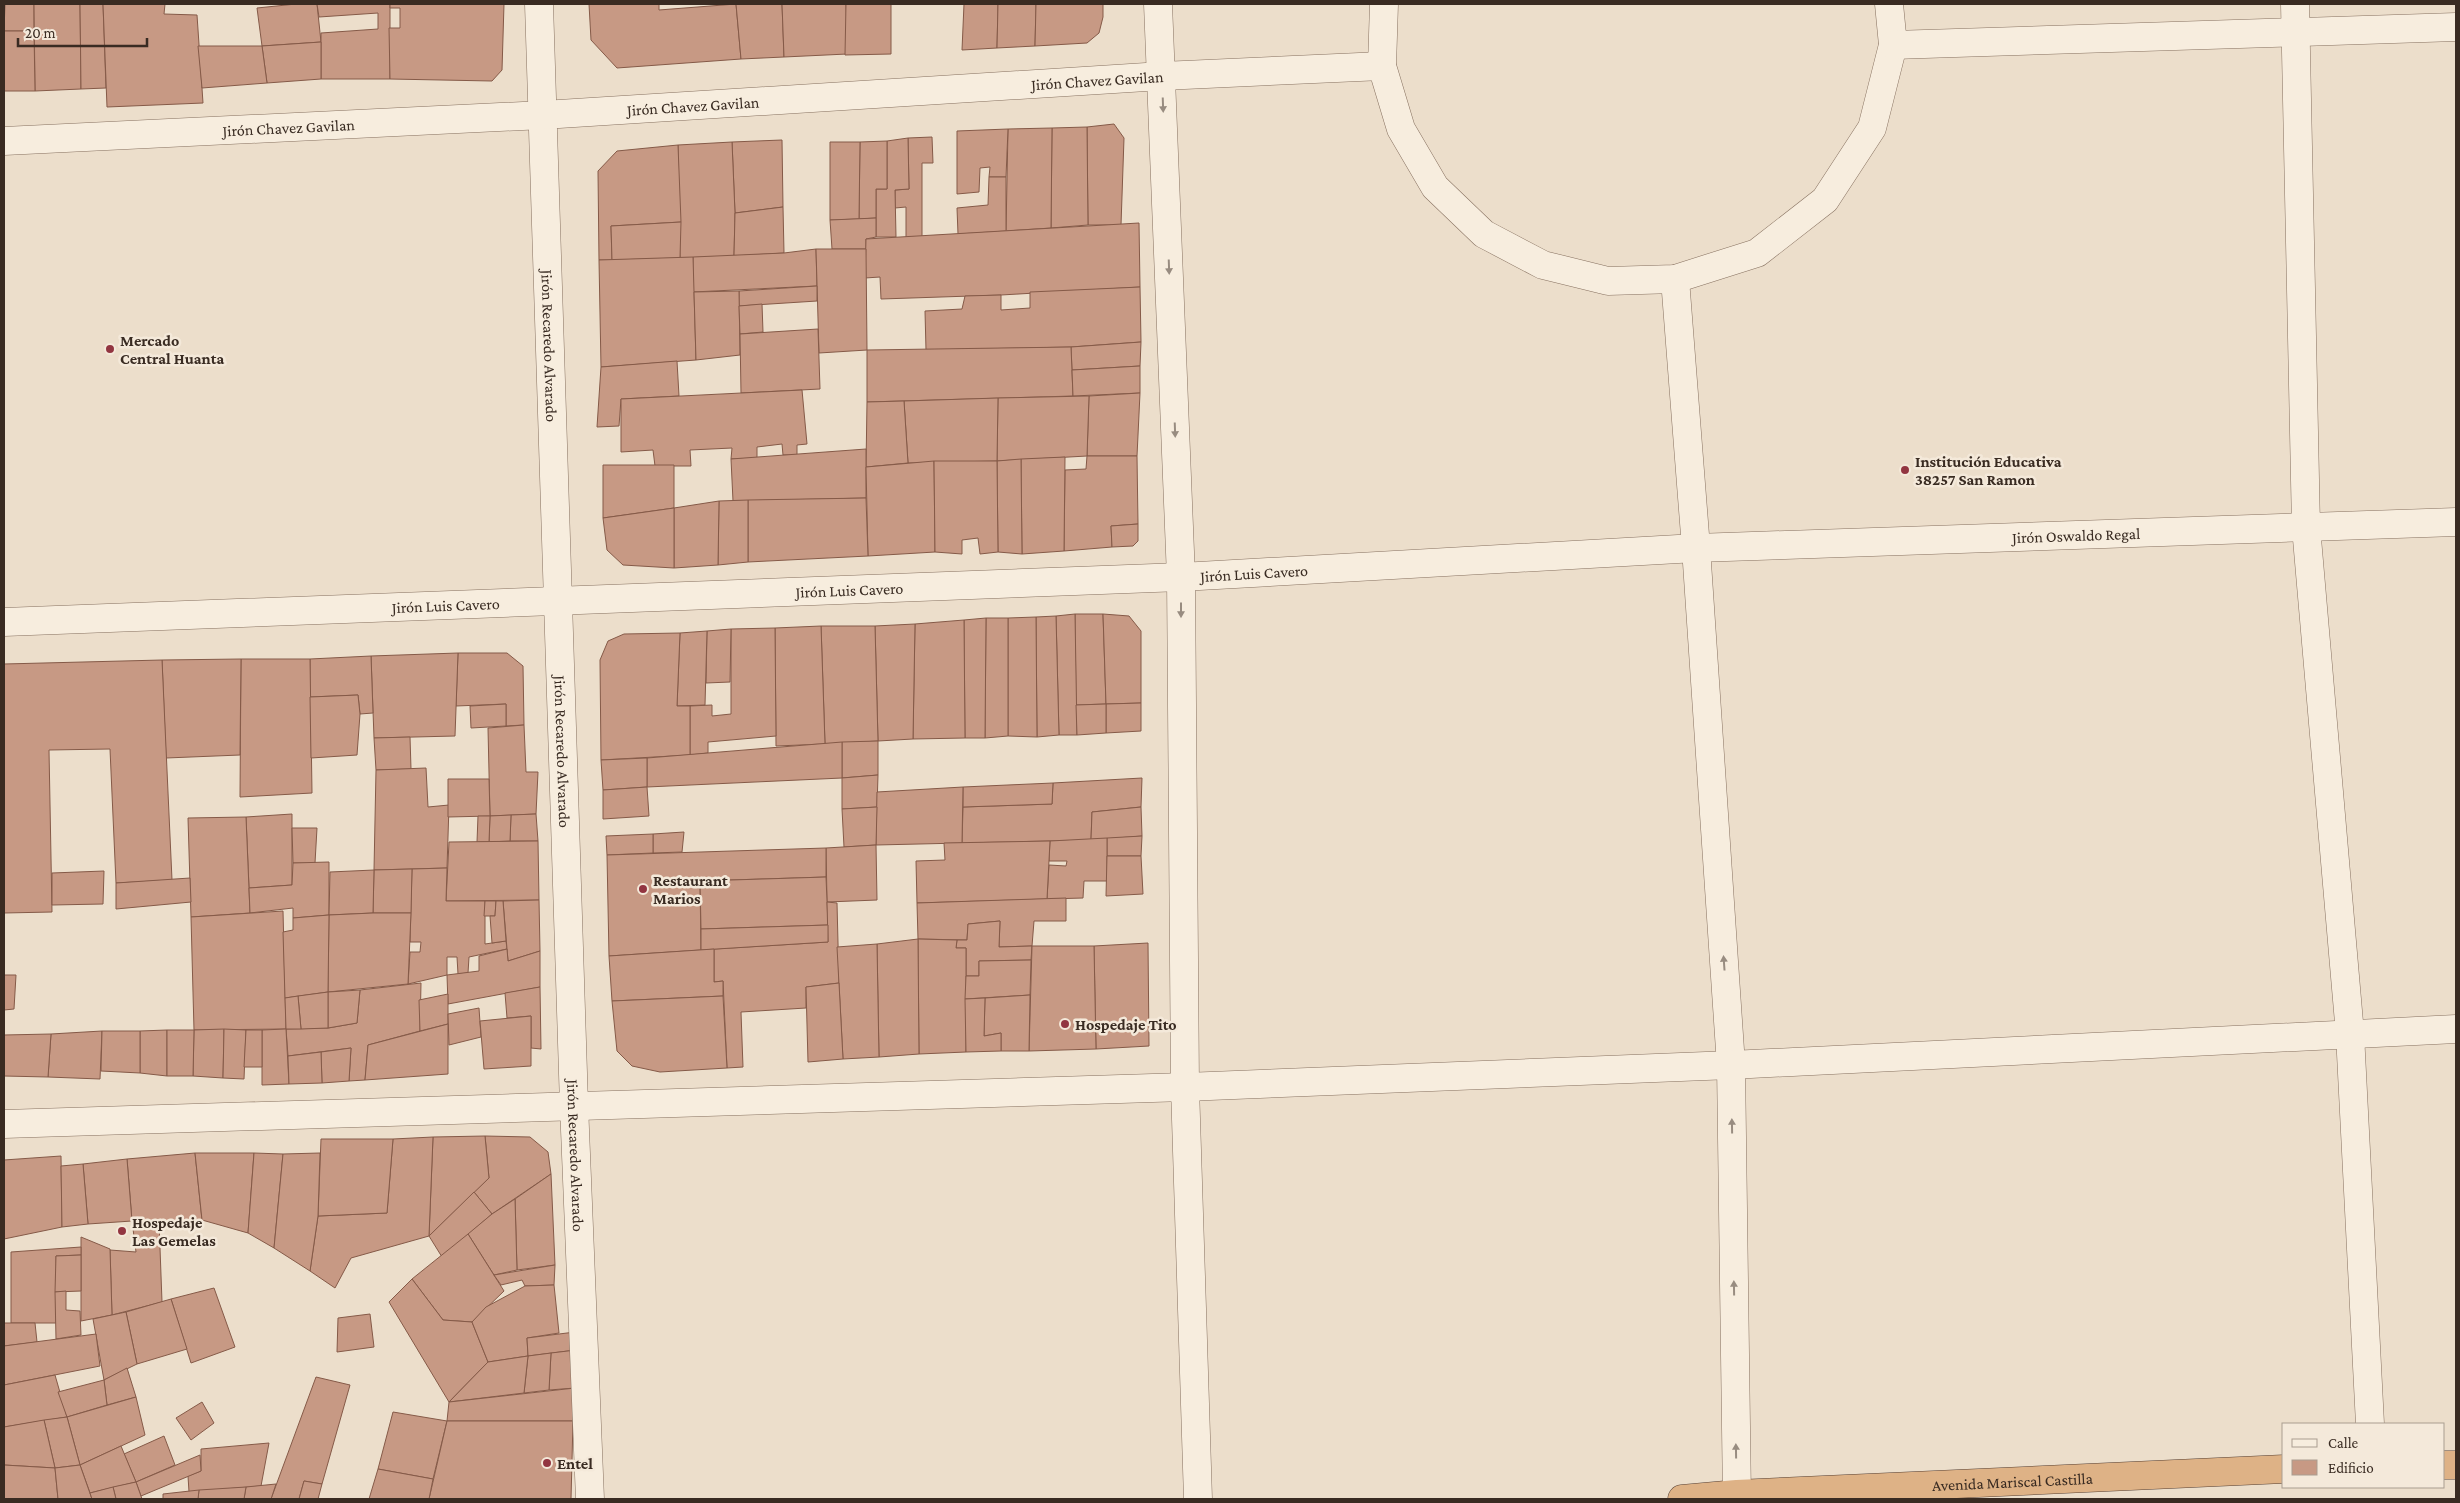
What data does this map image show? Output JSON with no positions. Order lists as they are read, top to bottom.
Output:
{
  "streets": {
    "highway": ["Avenida Mariscal Castilla"],
    "street": [
      "Jirón Chavez Gavilan",
      "Jirón Recaredo Alvarado",
      "Jirón Oswaldo Regal",
      "Jirón Luis Cavero"
    ]
  },
  "crossings": [
    ["Jirón Chavez Gavilan", "Jirón Recaredo Alvarado"],
    ["Jirón Recaredo Alvarado", "Jirón Luis Cavero"],
    ["Jirón Oswaldo Regal", "Jirón Luis Cavero"]
  ],
  "places": [
    "Mercado Central Huanta",
    "Institución Educativa 38257 San Ramon",
    "Restaurant Marios",
    "Hospedaje Tito",
    "Hospedaje Las Gemelas",
    "Entel"
  ],
  "legend": ["Calle", "Edificio"],
  "scale_bar": "20 m"
}
